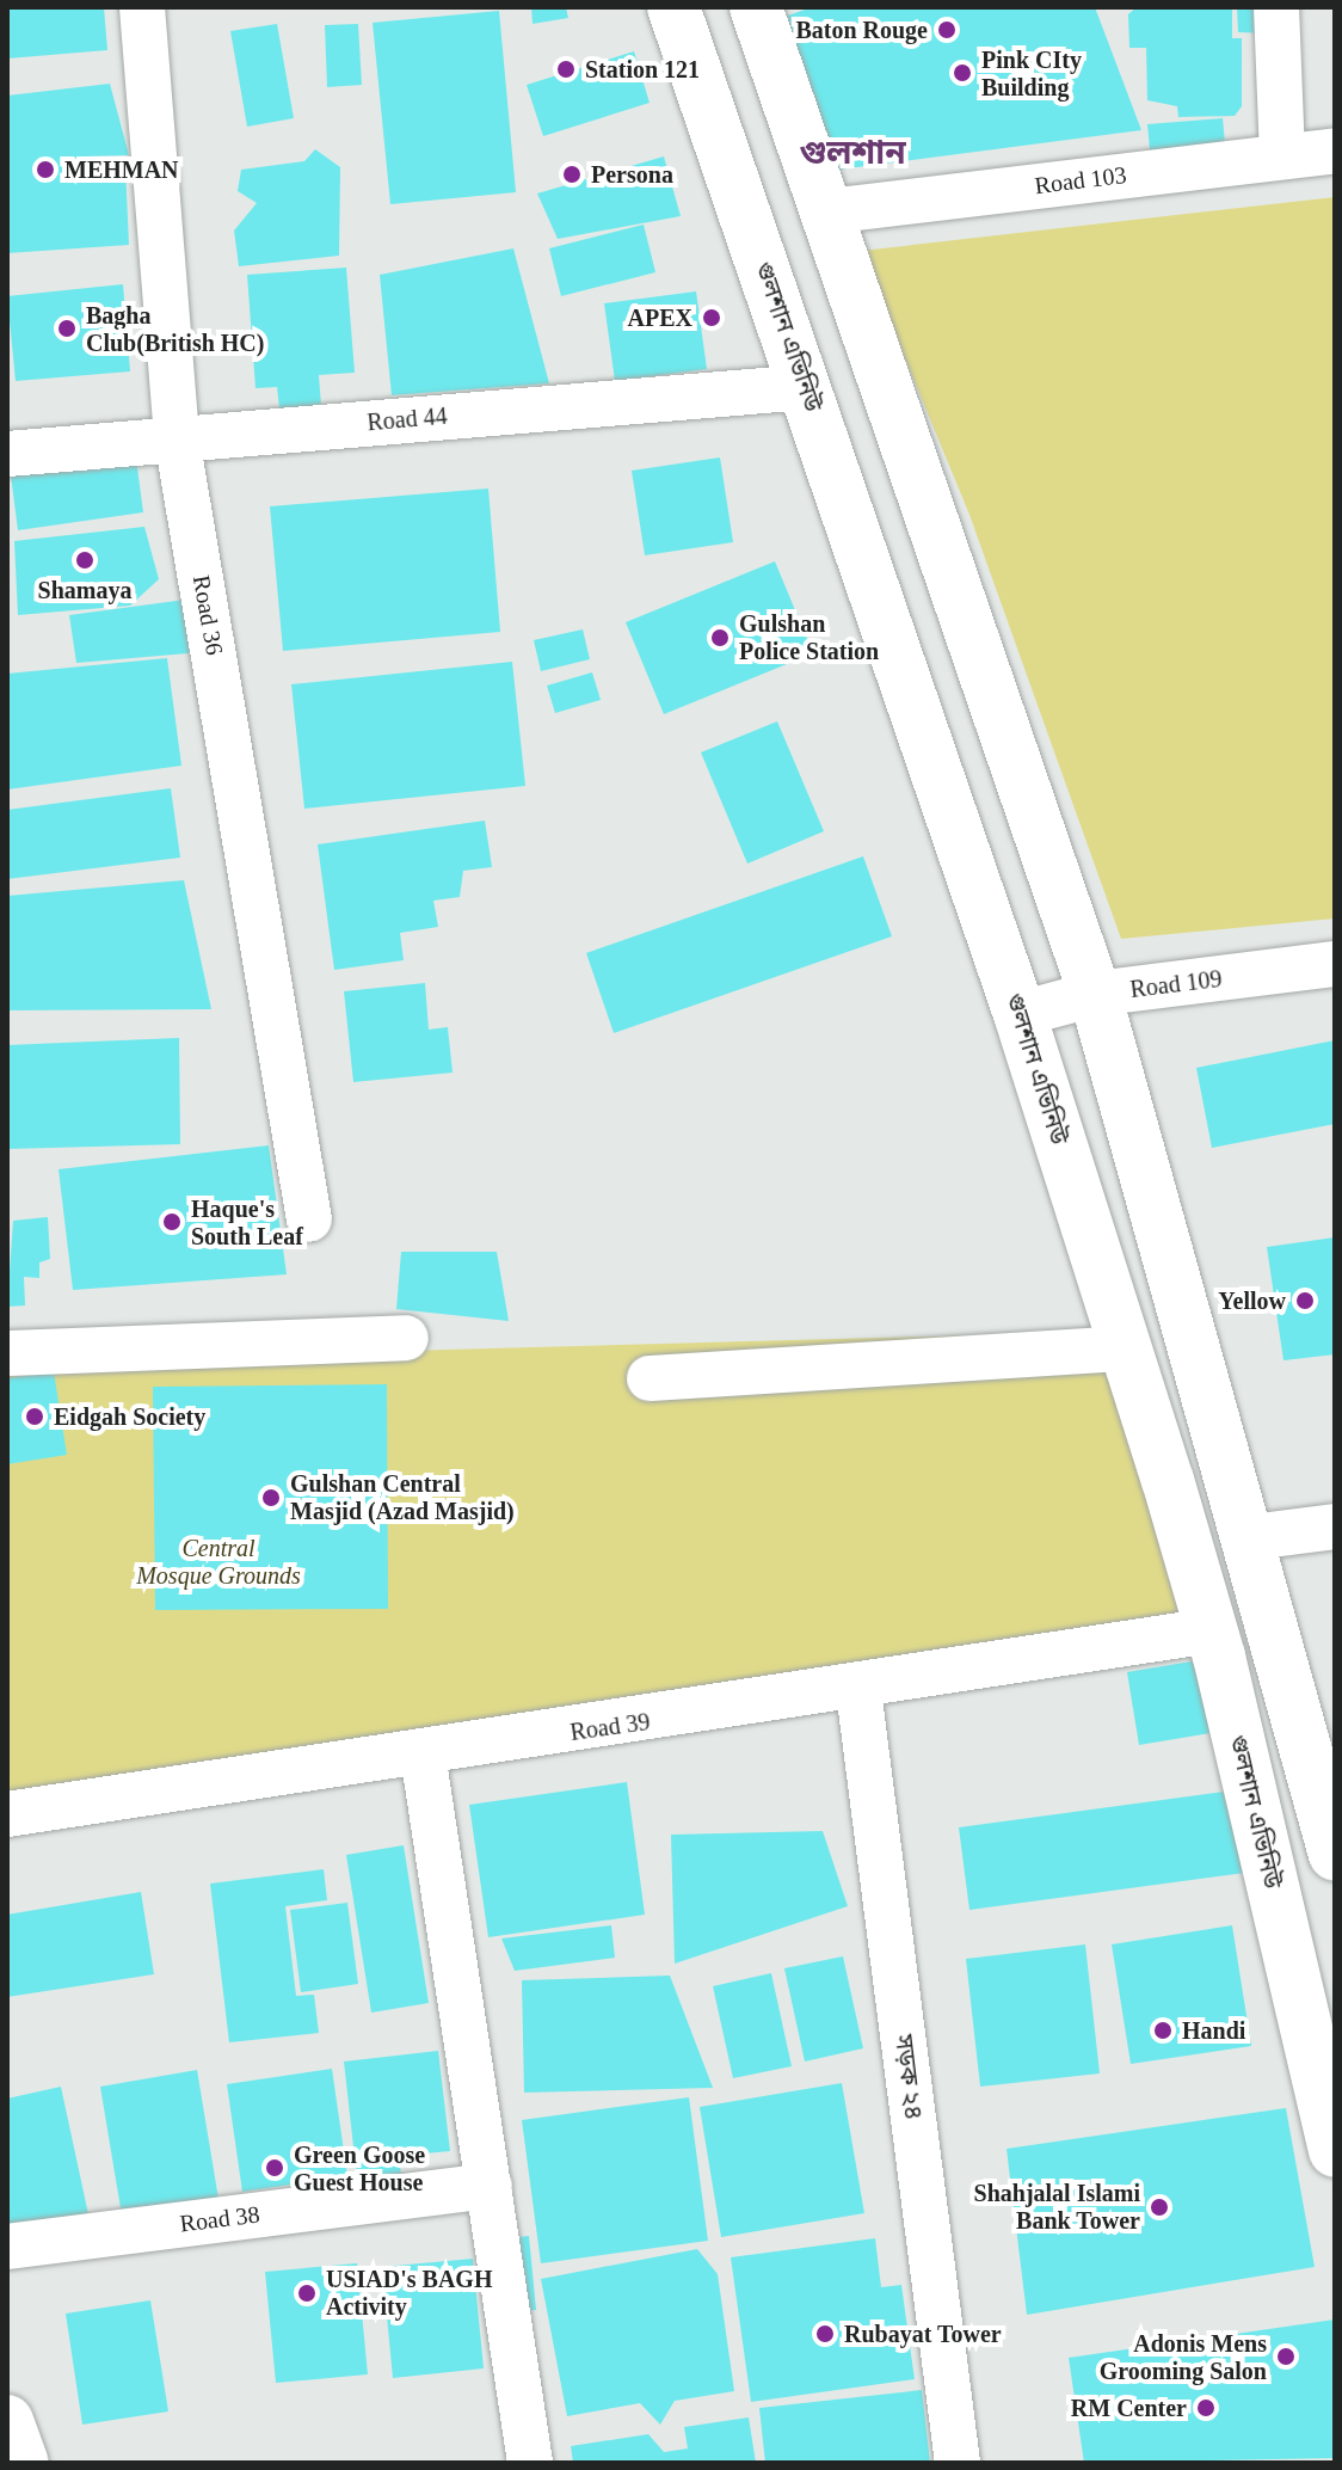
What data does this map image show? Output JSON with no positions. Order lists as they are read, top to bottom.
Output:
{
  "streets": {
    "main road": ["গুলশান এভিনিউ"],
    "street": [
      "Road 103",
      "Road 44",
      "Road 36",
      "Road 109",
      "Road 39",
      "সড়ক ২৪",
      "Road 38"
    ]
  },
  "crossings": [
    ["গুলশান এভিনিউ", "Road 44"],
    ["গুলশান এভিনিউ", "Road 109"],
    ["গুলশান এভিনিউ", "Road 39"],
    ["Road 44", "Road 36"],
    ["Road 39", "সড়ক ২৪"]
  ],
  "districts": ["গুলশান"],
  "parks": ["Central Mosque Grounds"],
  "places": [
    "Baton Rouge",
    "Station 121",
    "Pink CIty Building",
    "MEHMAN",
    "Persona",
    "APEX",
    "Bagha Club(British HC)",
    "Shamaya",
    "Gulshan Police Station",
    "Haque's South Leaf",
    "Yellow",
    "Eidgah Society",
    "Gulshan Central Masjid (Azad Masjid)",
    "Handi",
    "Green Goose Guest House",
    "Shahjalal Islami Bank Tower",
    "USIAD's BAGH Activity",
    "Rubayat Tower",
    "Adonis Mens Grooming Salon",
    "RM Center"
  ]
}
